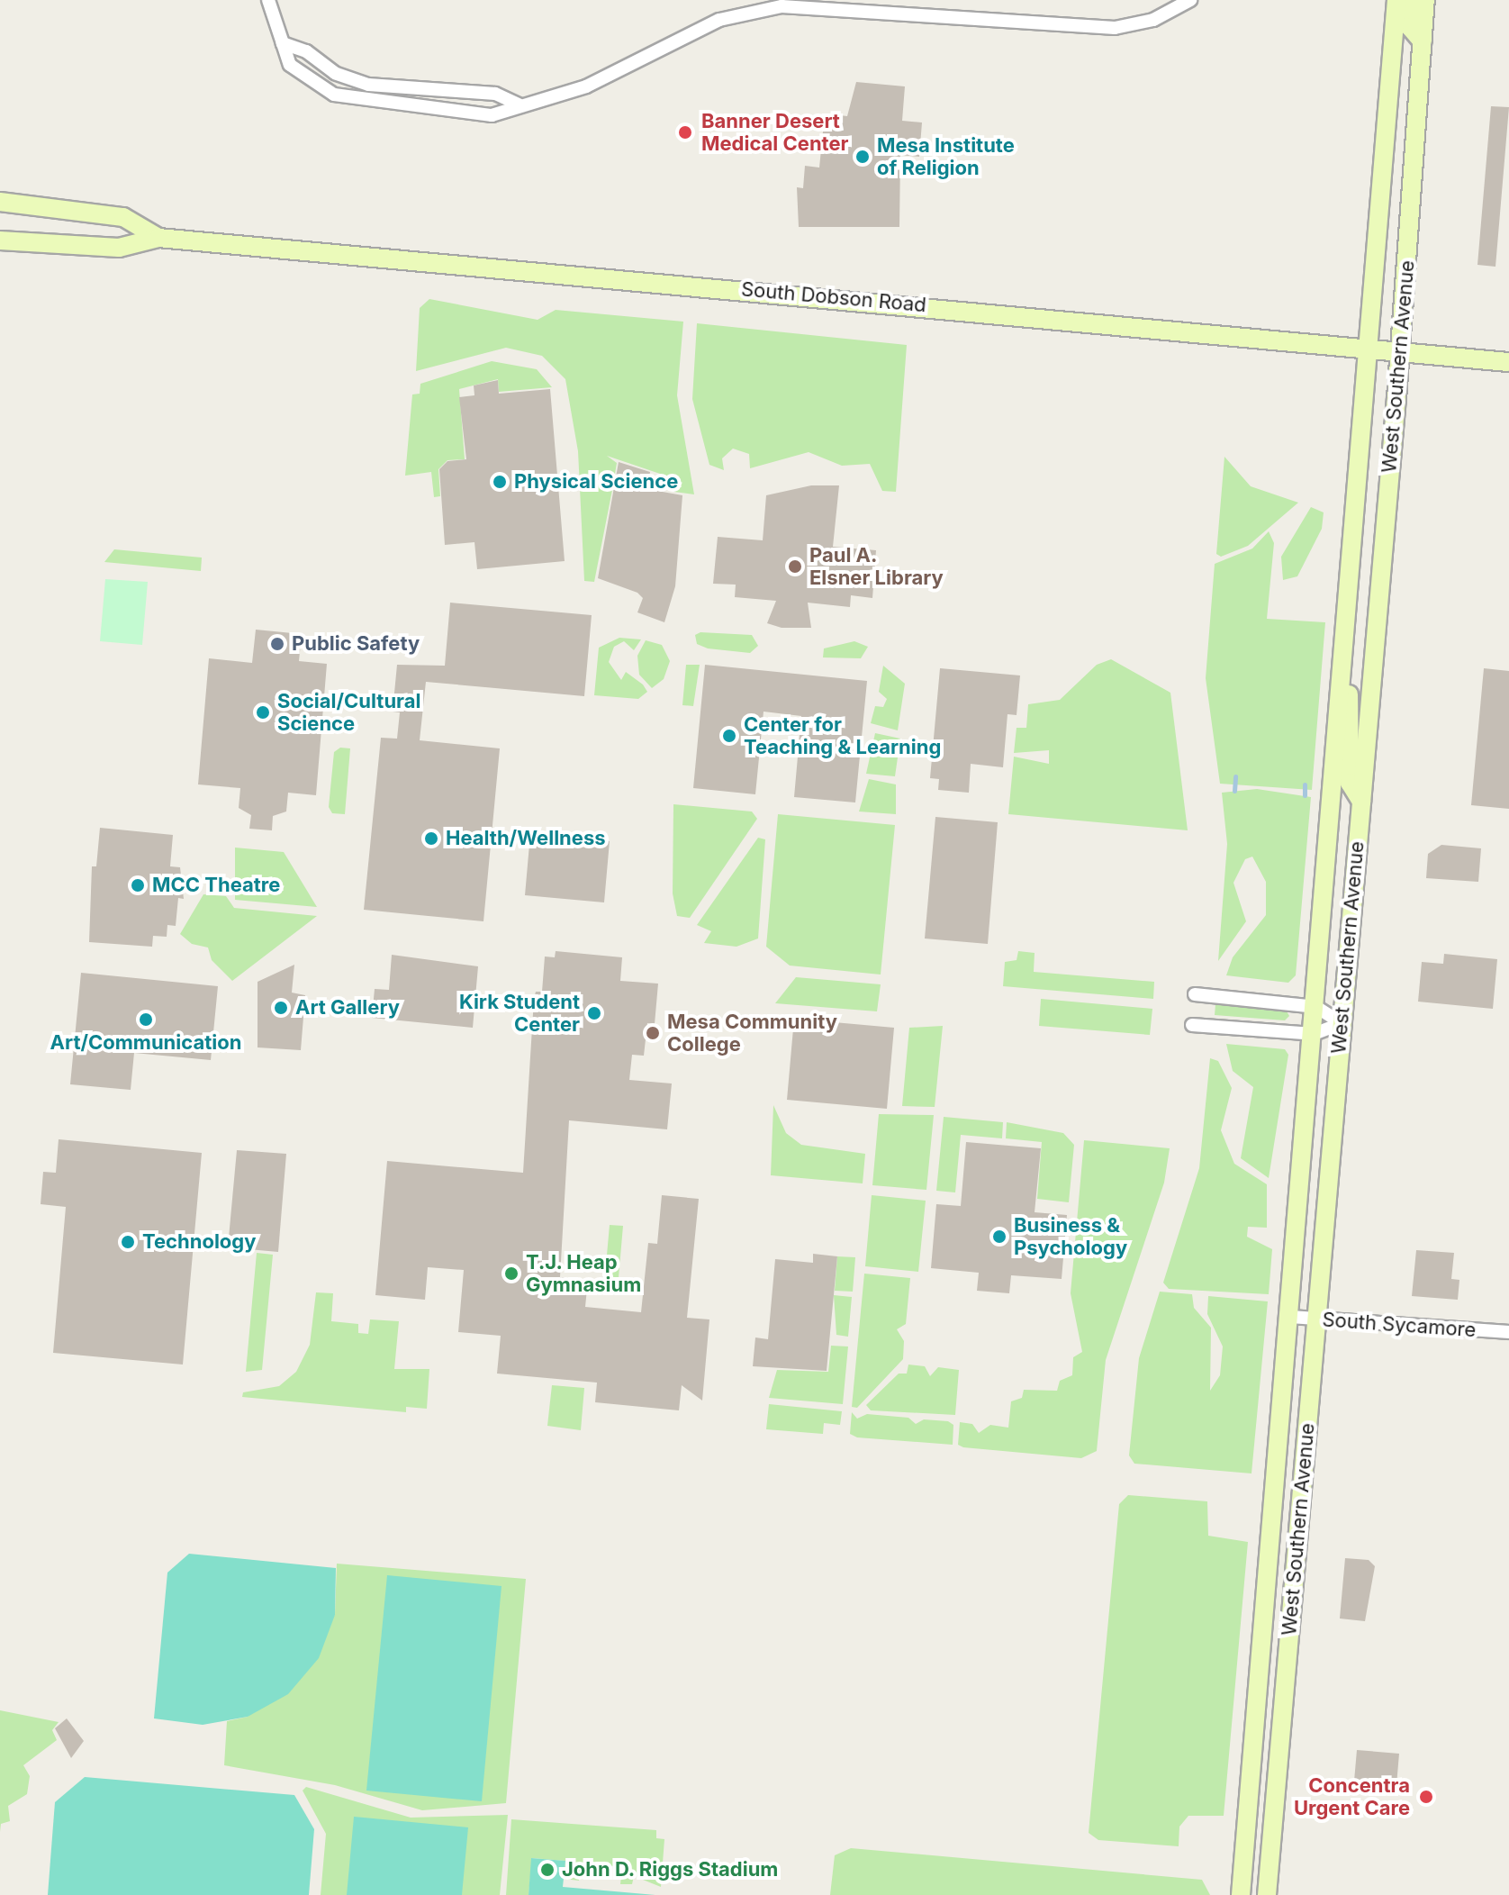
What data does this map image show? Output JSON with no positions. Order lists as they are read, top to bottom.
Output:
{
  "streets": {
    "main road": ["South Dobson Road", "West Southern Avenue"],
    "street": ["South Sycamore"]
  },
  "crossings": [
    ["South Dobson Road", "West Southern Avenue"],
    ["West Southern Avenue", "South Sycamore"]
  ],
  "places": [
    "Banner Desert Medical Center",
    "Mesa Institute of Religion",
    "Physical Science",
    "Paul A. Elsner Library",
    "Public Safety",
    "Social/Cultural Science",
    "Center for Teaching & Learning",
    "Health/Wellness",
    "MCC Theatre",
    "Art Gallery",
    "Kirk Student Center",
    "Art/Communication",
    "Mesa Community College",
    "Business & Psychology",
    "Technology",
    "T.J. Heap Gymnasium",
    "Concentra Urgent Care",
    "John D. Riggs Stadium"
  ]
}
